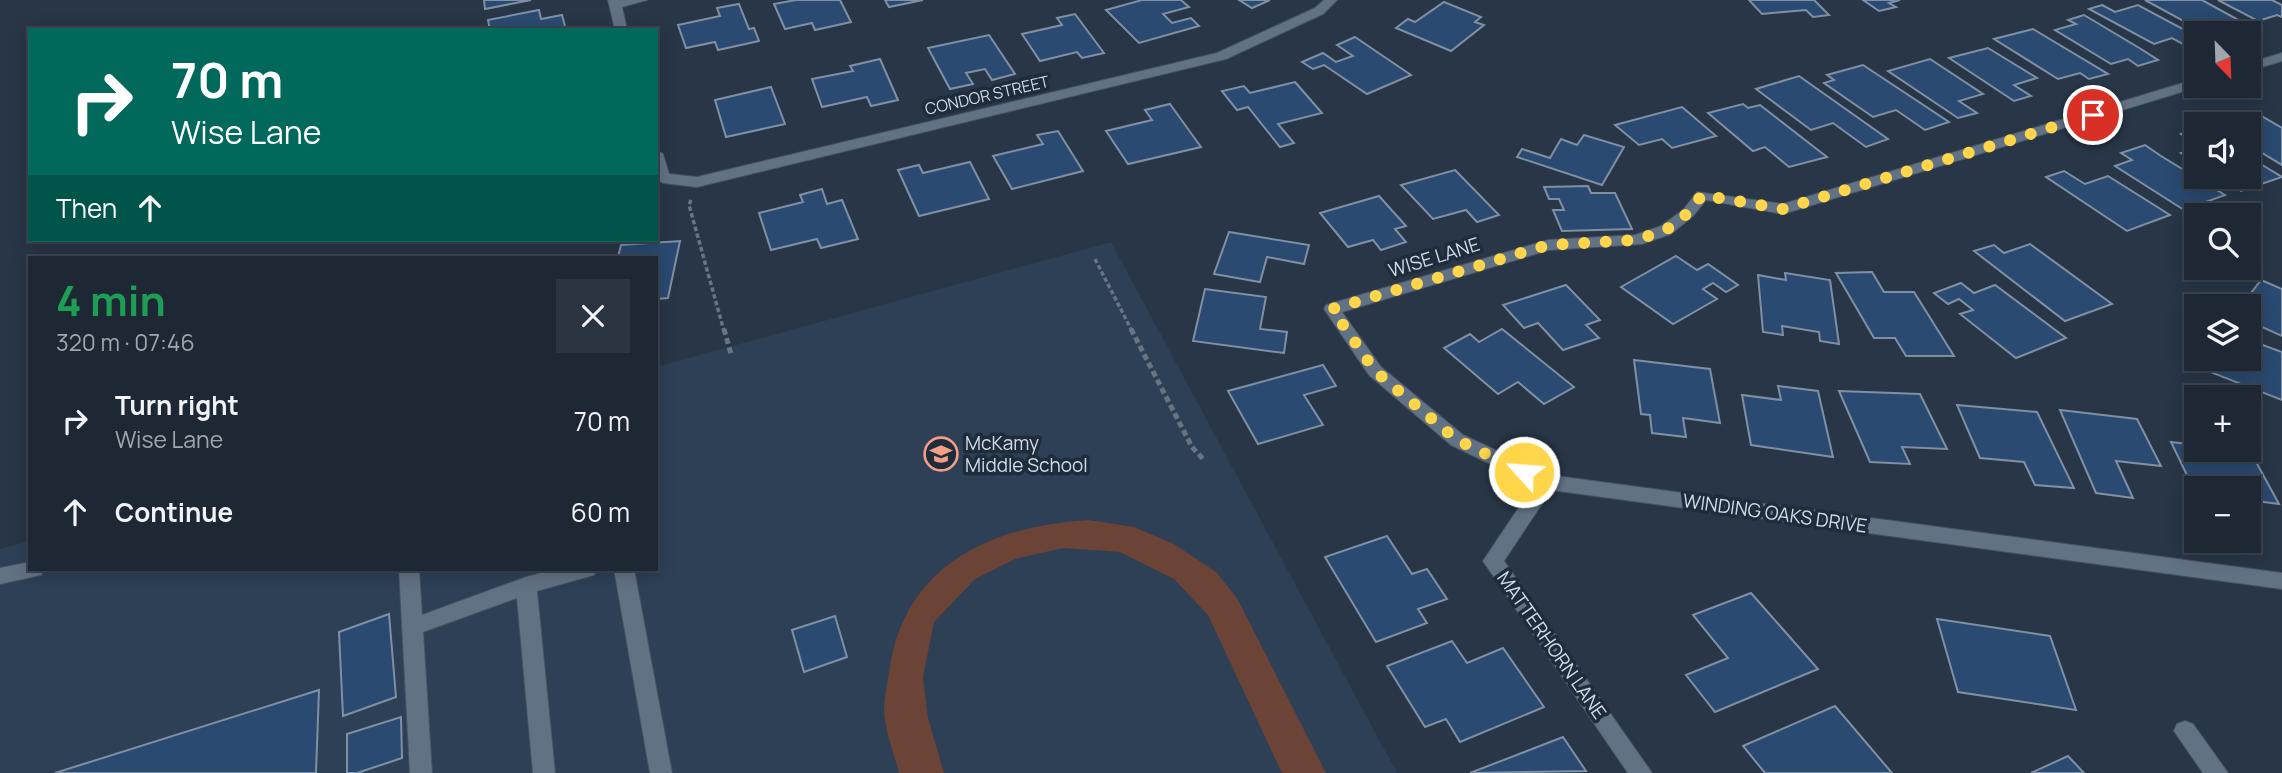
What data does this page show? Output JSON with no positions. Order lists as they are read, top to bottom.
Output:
{
  "streets": {
    "street": [
      "CONDOR STREET",
      "WISE LANE",
      "WINDING OAKS DRIVE",
      "MATTERHORN LANE"
    ]
  },
  "crossings": [
    ["WISE LANE", "WINDING OAKS DRIVE"],
    ["WINDING OAKS DRIVE", "MATTERHORN LANE"]
  ],
  "places": {
    "school or university": ["McKamy Middle School"]
  },
  "north": "bottom right",
  "page": {
    "map_buttons": ["+", "−"],
    "turn": ["70 m", "Wise Lane"],
    "then": "Then",
    "heading": ["4 min", "320 m · 07:46"],
    "list": [
      {
        "name": "Turn right",
        "note": "Wise Lane",
        "value": "70 m"
      },
      {
        "name": "Continue",
        "value": "60 m"
      }
    ]
  }
}
